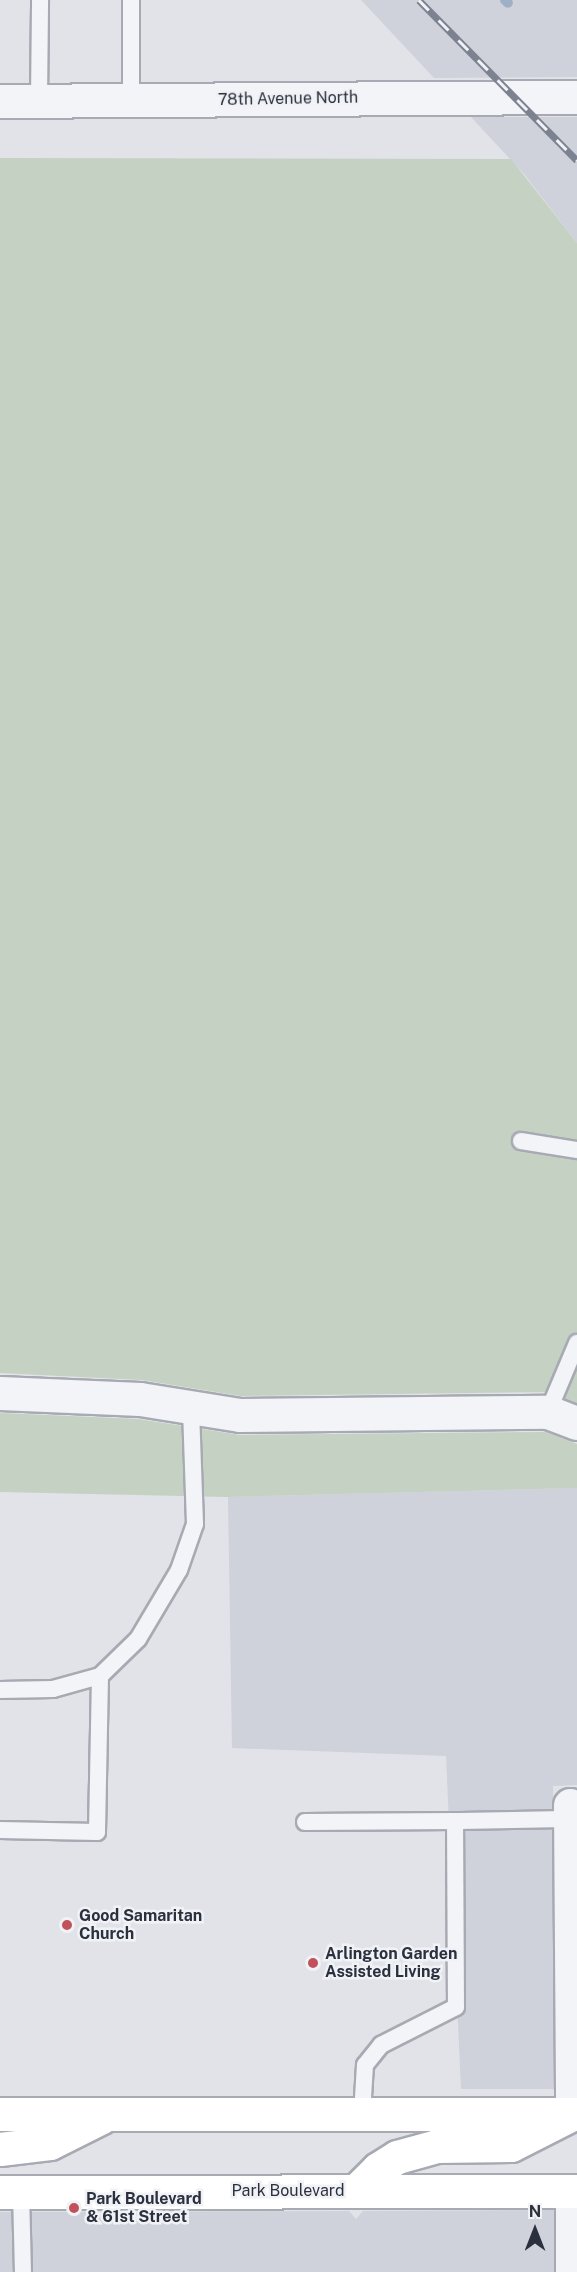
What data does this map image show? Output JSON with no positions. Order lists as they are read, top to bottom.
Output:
{
  "streets": {
    "main road": ["Park Boulevard"],
    "street": ["78th Avenue North"]
  },
  "places": ["Good Samaritan Church", "Arlington Garden Assisted Living", "Park Boulevard & 61st Street"],
  "north": "top"
}
